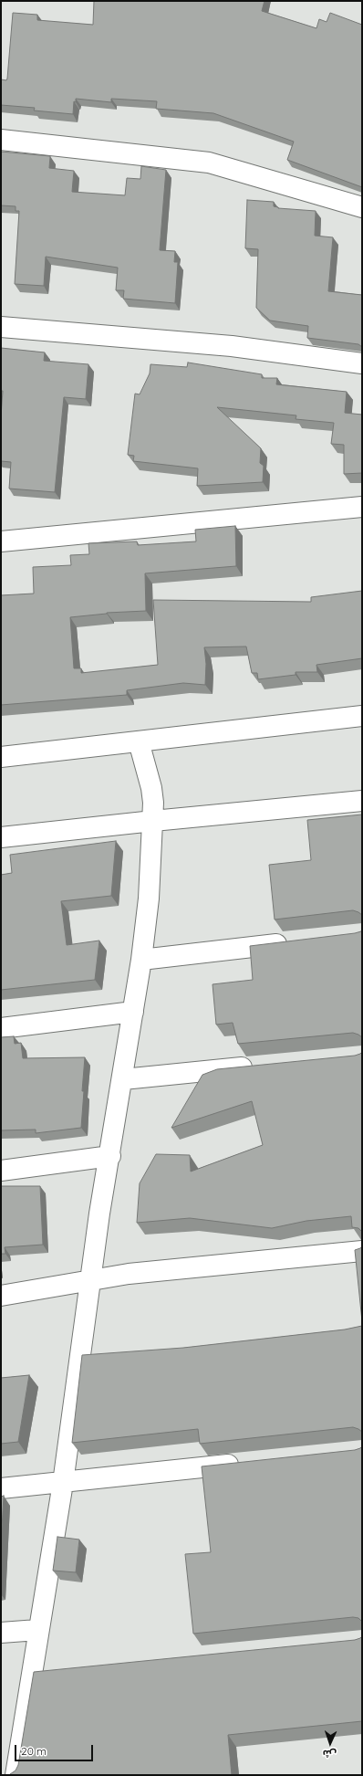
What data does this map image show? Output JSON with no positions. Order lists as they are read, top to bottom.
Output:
{
  "scale_bar": "20 m",
  "north": "bottom"
}
